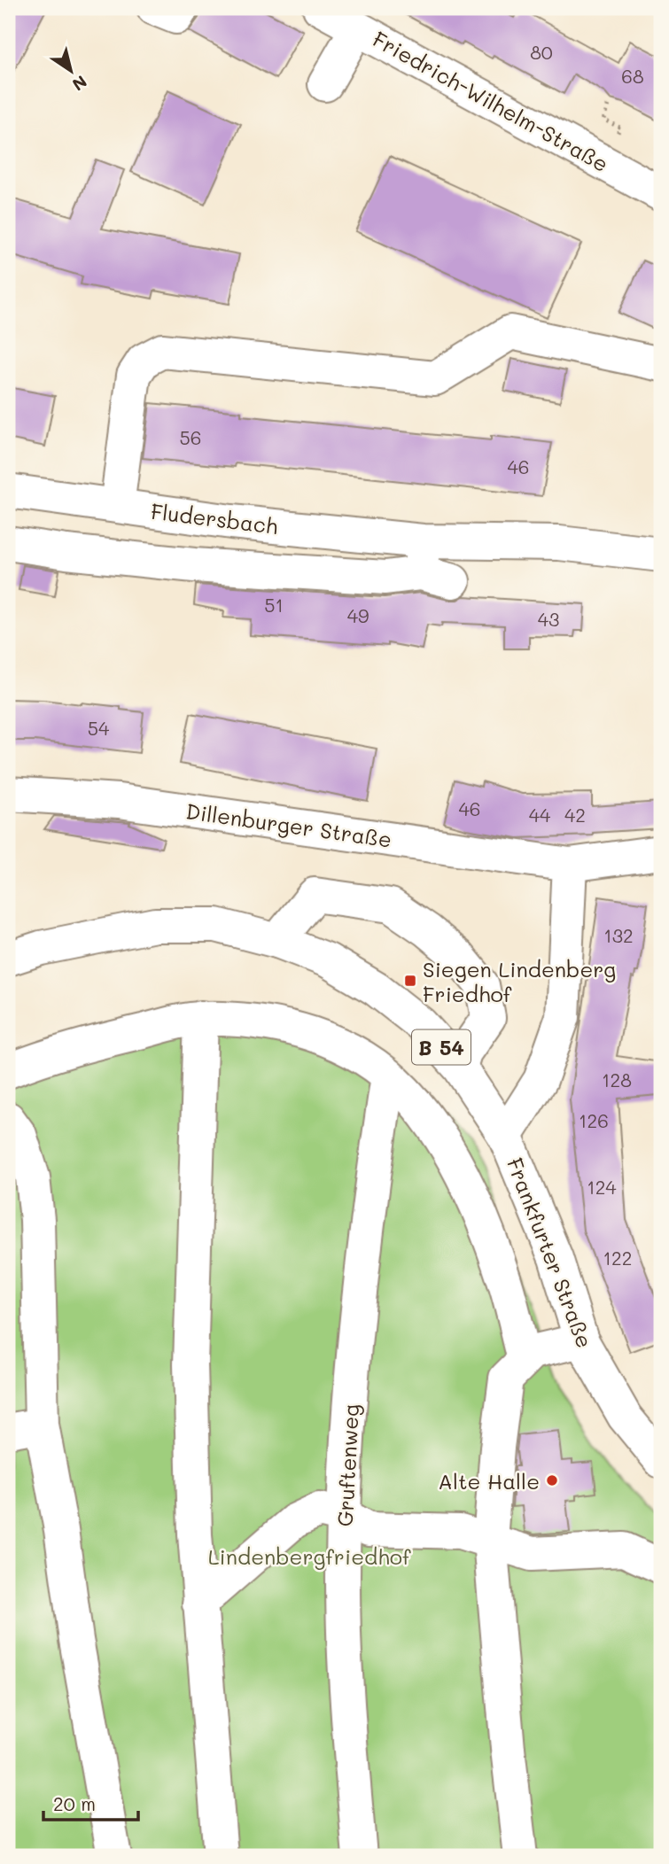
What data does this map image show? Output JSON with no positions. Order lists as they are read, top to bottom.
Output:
{
  "streets": {
    "street": [
      "Friedrich-Wilhelm-Straße",
      "Fludersbach",
      "Dillenburger Straße",
      "B 54",
      "Frankfurter Straße",
      "Gruftenweg"
    ]
  },
  "crossings": [
    ["Dillenburger Straße", "Frankfurter Straße"]
  ],
  "parks": ["Lindenbergfriedhof"],
  "places": {
    "transit": ["Siegen Lindenberg Friedhof"],
    "other": ["Alte Halle"]
  },
  "house_numbers": [
    "80",
    "68",
    "56",
    "46",
    "51",
    "49",
    "43",
    "54",
    "46",
    "44",
    "42",
    "132",
    "128",
    "126",
    "124",
    "122"
  ],
  "scale_bar": "20 m",
  "north": "bottom right"
}
